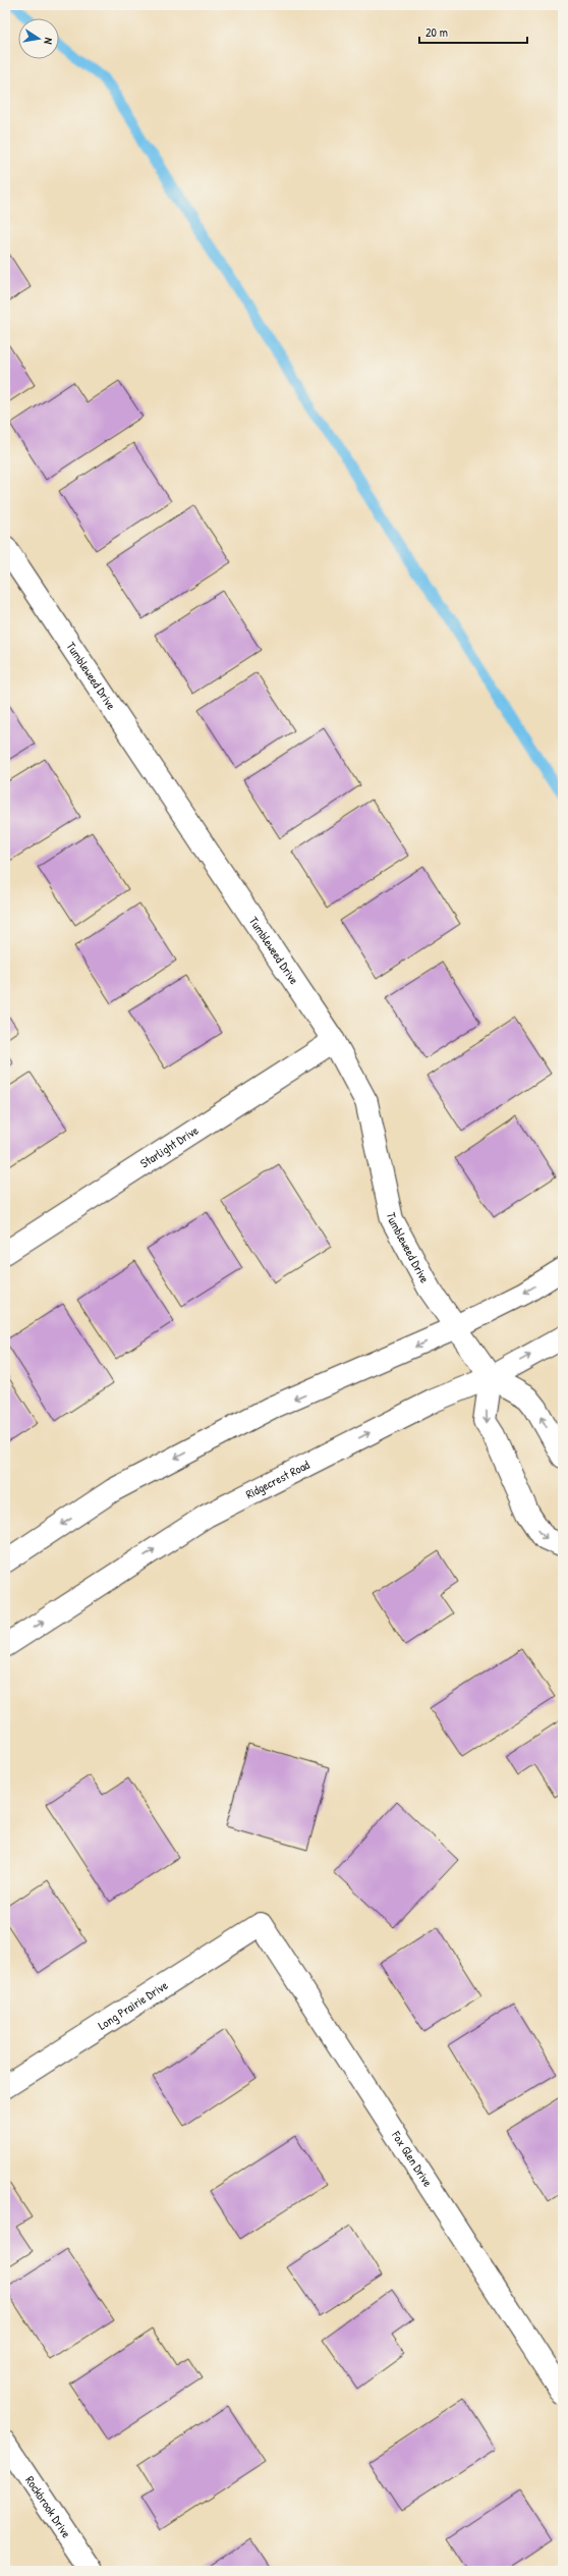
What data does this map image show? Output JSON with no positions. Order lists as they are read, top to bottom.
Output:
{
  "streets": {
    "street": [
      "Tumbleweed Drive",
      "Starlight Drive",
      "Ridgecrest Road",
      "Long Prairie Drive",
      "Fox Glen Drive",
      "Rockbrook Drive"
    ]
  },
  "crossings": [
    ["Tumbleweed Drive", "Starlight Drive"],
    ["Tumbleweed Drive", "Ridgecrest Road"],
    ["Long Prairie Drive", "Fox Glen Drive"]
  ],
  "scale_bar": "20 m",
  "north": "right"
}
